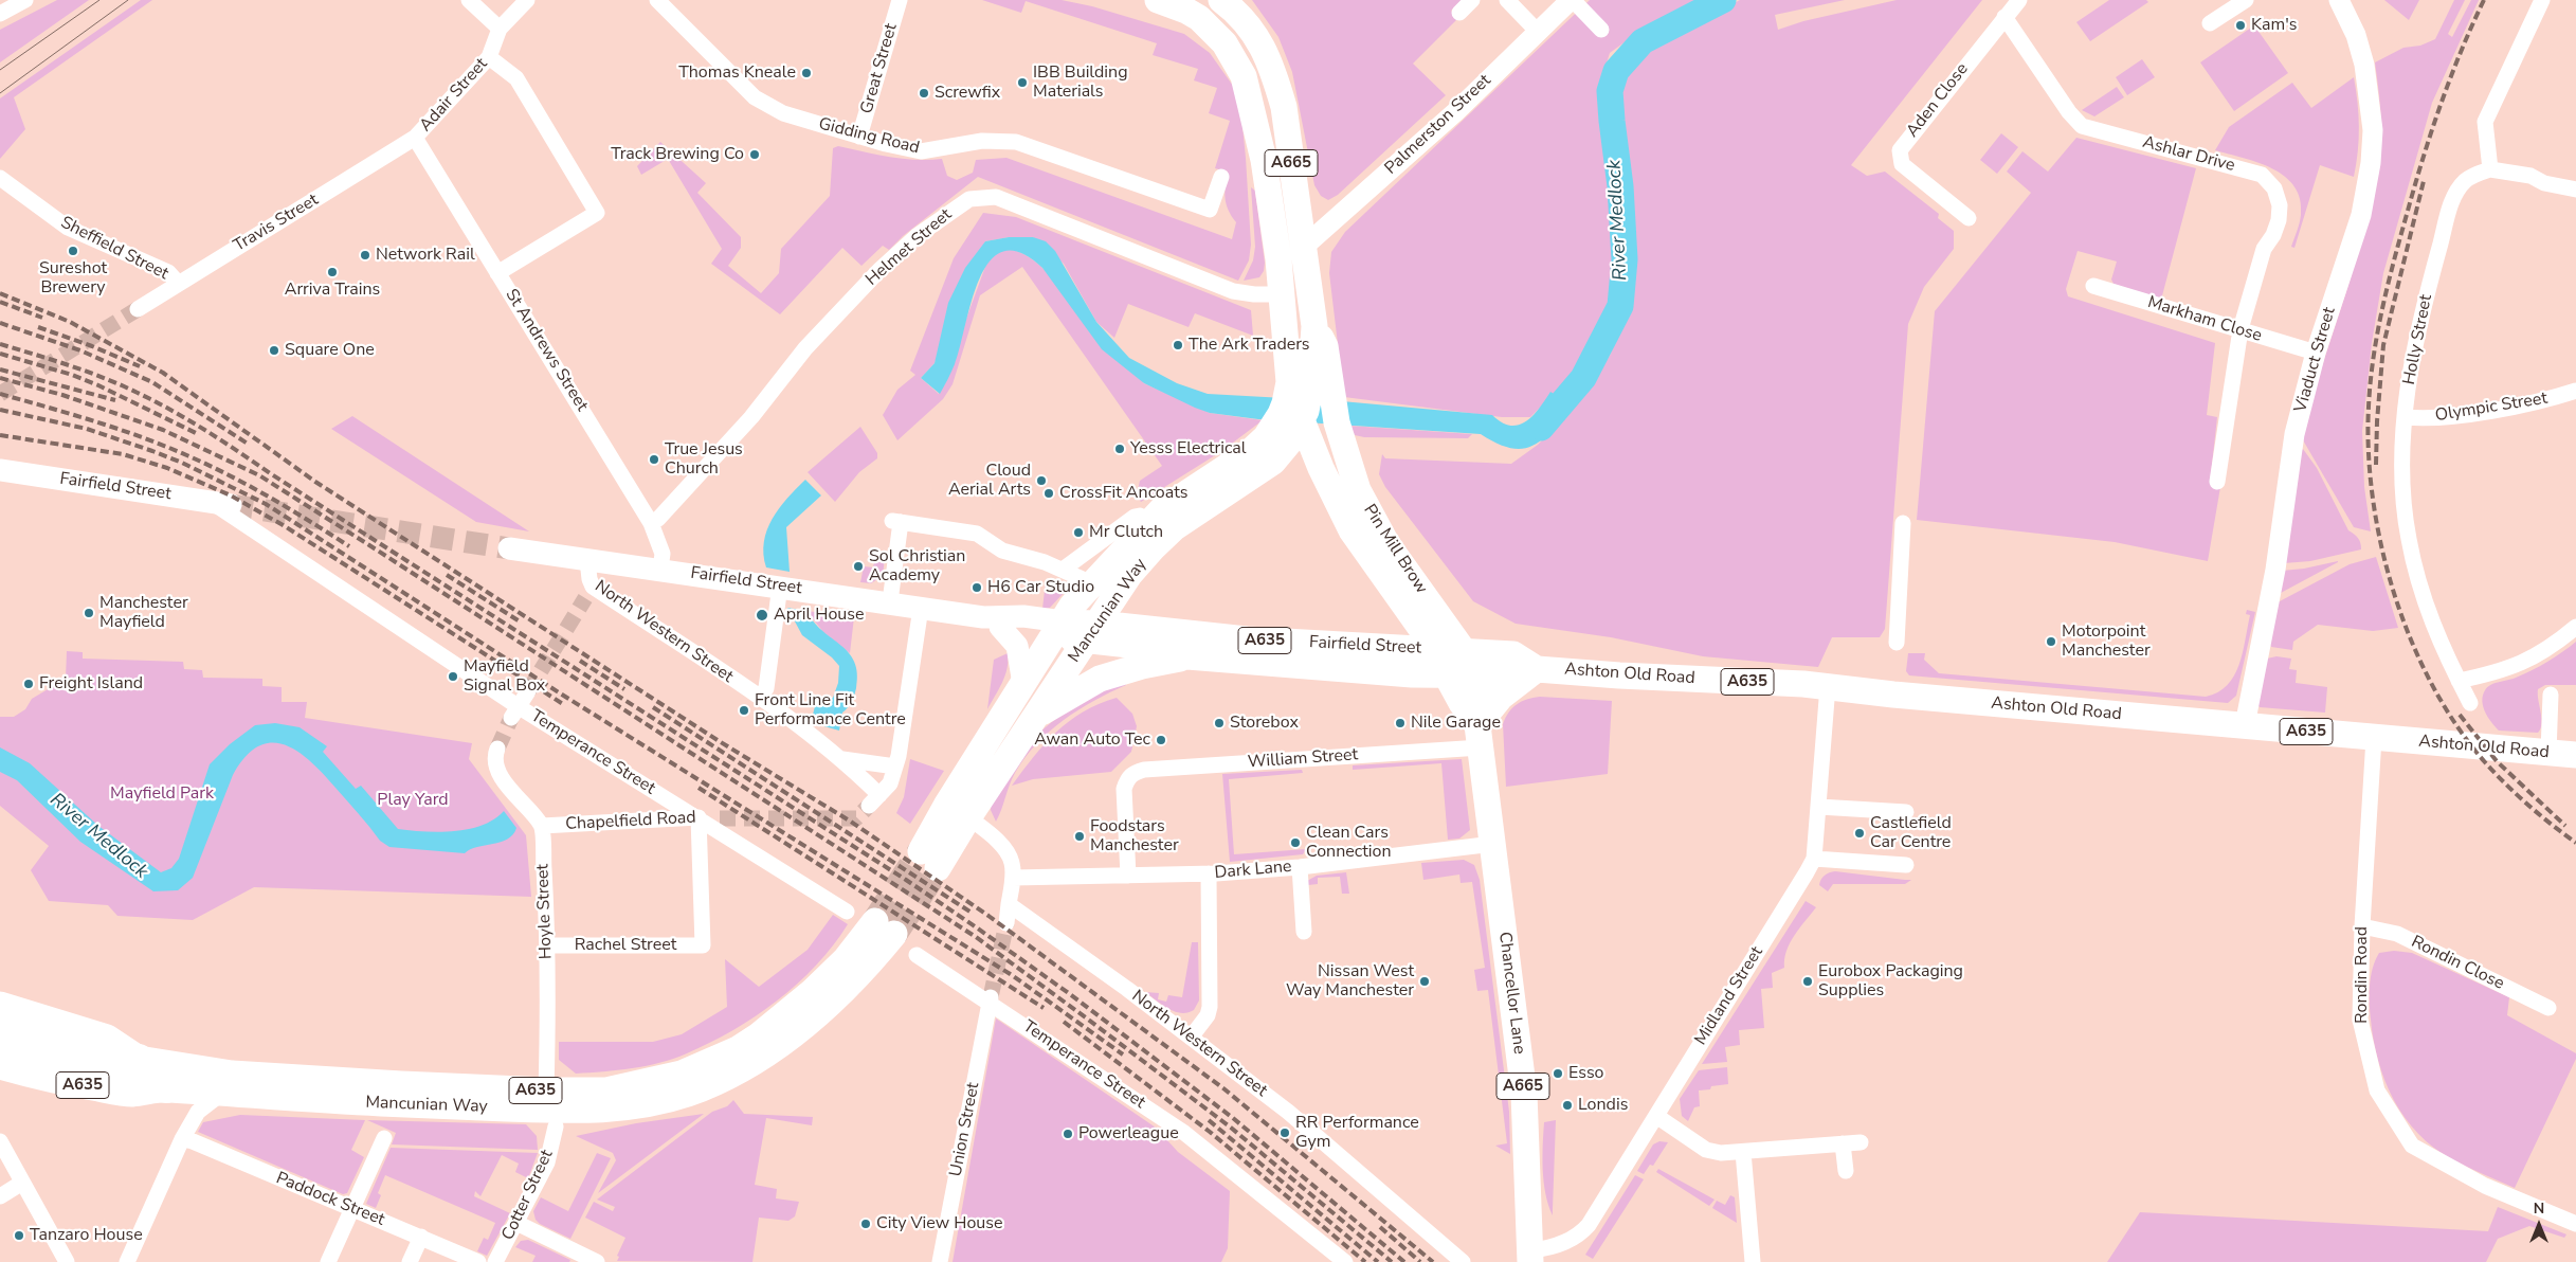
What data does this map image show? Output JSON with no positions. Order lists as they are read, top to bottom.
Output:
{
  "streets": {
    "highway": [
      "A665",
      "Fairfield Street",
      "Pin Mill Brow",
      "Mancunian Way",
      "A635",
      "Ashton Old Road",
      "Chancellor Lane"
    ],
    "street": [
      "Great Street",
      "Adair Street",
      "Aden Close",
      "Palmerston Street",
      "Gidding Road",
      "Ashlar Drive",
      "Travis Street",
      "Helmet Street",
      "Sheffield Street",
      "Markham Close",
      "Holly Street",
      "St Andrews Street",
      "Viaduct Street",
      "Olympic Street",
      "North Western Street",
      "Temperance Street",
      "William Street",
      "Chapelfield Road",
      "Dark Lane",
      "Hoyle Street",
      "Rachel Street",
      "Rondin Close",
      "Rondin Road",
      "Midland Street",
      "Union Street",
      "Cotter Street",
      "Paddock Street"
    ]
  },
  "crossings": [
    ["Great Street", "Gidding Road"],
    ["Adair Street", "Travis Street"],
    ["Adair Street", "St Andrews Street"],
    ["Aden Close", "Ashlar Drive"],
    ["Palmerston Street", "A665"],
    ["Ashlar Drive", "Markham Close"],
    ["A665", "Helmet Street"],
    ["A665", "Pin Mill Brow"],
    ["A665", "Mancunian Way"],
    ["Travis Street", "Sheffield Street"],
    ["Travis Street", "St Andrews Street"],
    ["Helmet Street", "St Andrews Street"],
    ["Markham Close", "Viaduct Street"],
    ["Holly Street", "Olympic Street"],
    ["St Andrews Street", "Fairfield Street"],
    ["Viaduct Street", "Ashton Old Road"],
    ["Fairfield Street", "Pin Mill Brow"],
    ["Fairfield Street", "Mancunian Way"],
    ["Fairfield Street", "North Western Street"],
    ["Fairfield Street", "Ashton Old Road"],
    ["Fairfield Street", "Temperance Street"],
    ["Fairfield Street", "Chancellor Lane"],
    ["Pin Mill Brow", "Mancunian Way"],
    ["Pin Mill Brow", "Ashton Old Road"],
    ["Pin Mill Brow", "Chancellor Lane"],
    ["Mancunian Way", "A635"],
    ["Mancunian Way", "Hoyle Street"],
    ["Ashton Old Road", "Rondin Road"],
    ["Ashton Old Road", "Chancellor Lane"],
    ["Ashton Old Road", "Midland Street"],
    ["Temperance Street", "Chapelfield Road"],
    ["Temperance Street", "Rachel Street"],
    ["Temperance Street", "Union Street"],
    ["William Street", "Dark Lane"],
    ["William Street", "Chancellor Lane"],
    ["Chapelfield Road", "Hoyle Street"],
    ["Chapelfield Road", "Rachel Street"],
    ["Dark Lane", "Chancellor Lane"],
    ["Hoyle Street", "Rachel Street"],
    ["Rondin Close", "Rondin Road"],
    ["Chancellor Lane", "Midland Street"]
  ],
  "water": ["River Medlock"],
  "parks": ["Mayfield Park", "Play Yard"],
  "places": [
    "Kam's",
    "Thomas Kneale",
    "IBB Building Materials",
    "Screwfix",
    "Track Brewing Co",
    "Sureshot Brewery",
    "Network Rail",
    "Arriva Trains",
    "The Ark Traders",
    "Square One",
    "Yesss Electrical",
    "True Jesus Church",
    "Cloud Aerial Arts",
    "CrossFit Ancoats",
    "Mr Clutch",
    "Sol Christian Academy",
    "H6 Car Studio",
    "Manchester Mayfield",
    "April House",
    "Motorpoint Manchester",
    "Mayfield Signal Box",
    "Freight Island",
    "Front Line Fit Performance Centre",
    "Storebox",
    "Nile Garage",
    "Awan Auto Tec",
    "Castlefield Car Centre",
    "Foodstars Manchester",
    "Clean Cars Connection",
    "Nissan West Way Manchester",
    "Eurobox Packaging Supplies",
    "Esso",
    "Londis",
    "RR Performance Gym",
    "Powerleague",
    "City View House",
    "Tanzaro House"
  ],
  "north": "top"
}
